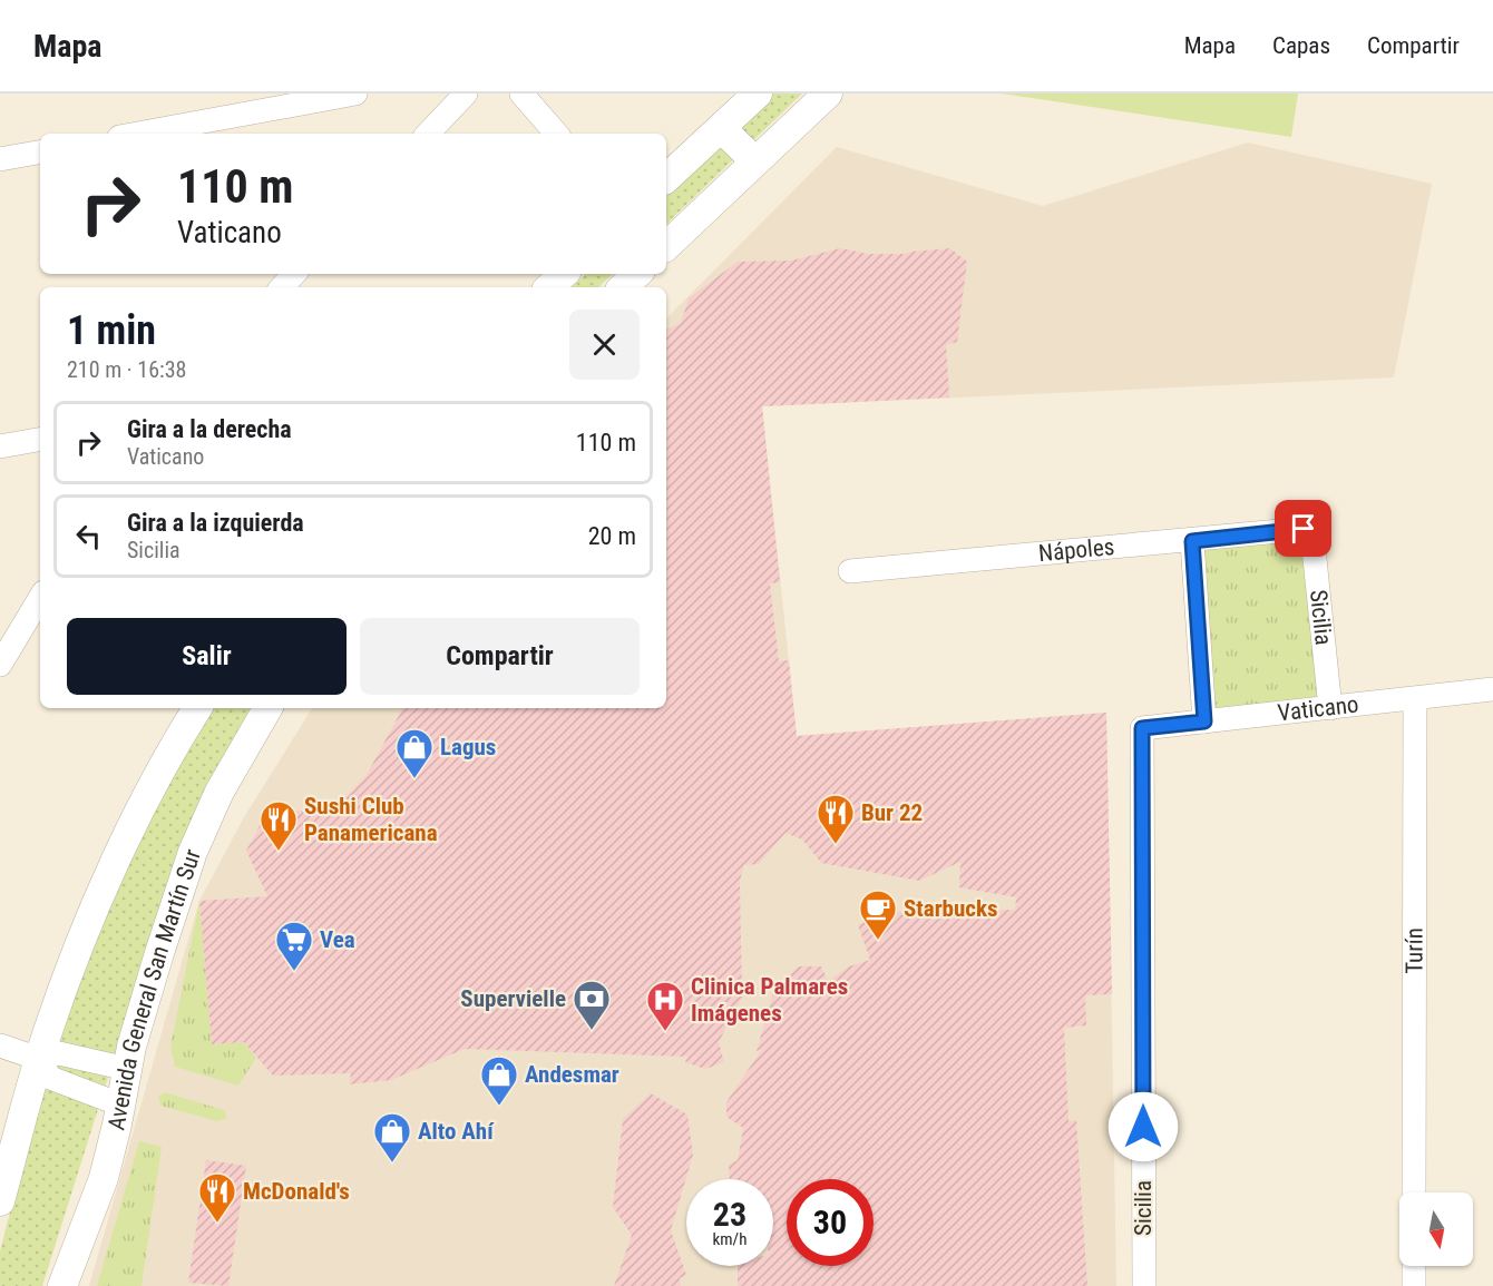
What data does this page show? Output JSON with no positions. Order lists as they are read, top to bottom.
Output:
{
  "streets": {
    "main road": ["Avenida General San Martín Sur"],
    "street": [
      "Nápoles",
      "Sicilia",
      "Vaticano",
      "Turín"
    ]
  },
  "crossings": [
    ["Nápoles", "Sicilia"],
    ["Sicilia", "Vaticano"],
    ["Vaticano", "Turín"]
  ],
  "places": {
    "shop": ["Lagus", "Andesmar", "Alto Ahí"],
    "restaurant": ["Bur 22", "Sushi Club Panamericana", "McDonald's"],
    "cafe": ["Starbucks"],
    "supermarket": ["Vea"],
    "bank": ["Supervielle"],
    "hospital": ["Clinica Palmares Imágenes"]
  },
  "north": "bottom",
  "page": {
    "header": "Mapa",
    "nav": ["Mapa", "Capas", "Compartir"],
    "turn": ["110 m", "Vaticano"],
    "heading": ["1 min", "210 m · 16:38"],
    "list": [
      {
        "name": "Gira a la derecha",
        "note": "Vaticano",
        "value": "110 m"
      },
      {
        "name": "Gira a la izquierda",
        "note": "Sicilia",
        "value": "20 m"
      }
    ],
    "buttons": ["Salir", "Compartir"],
    "speed": "23 km/h",
    "limit": "30"
  }
}
